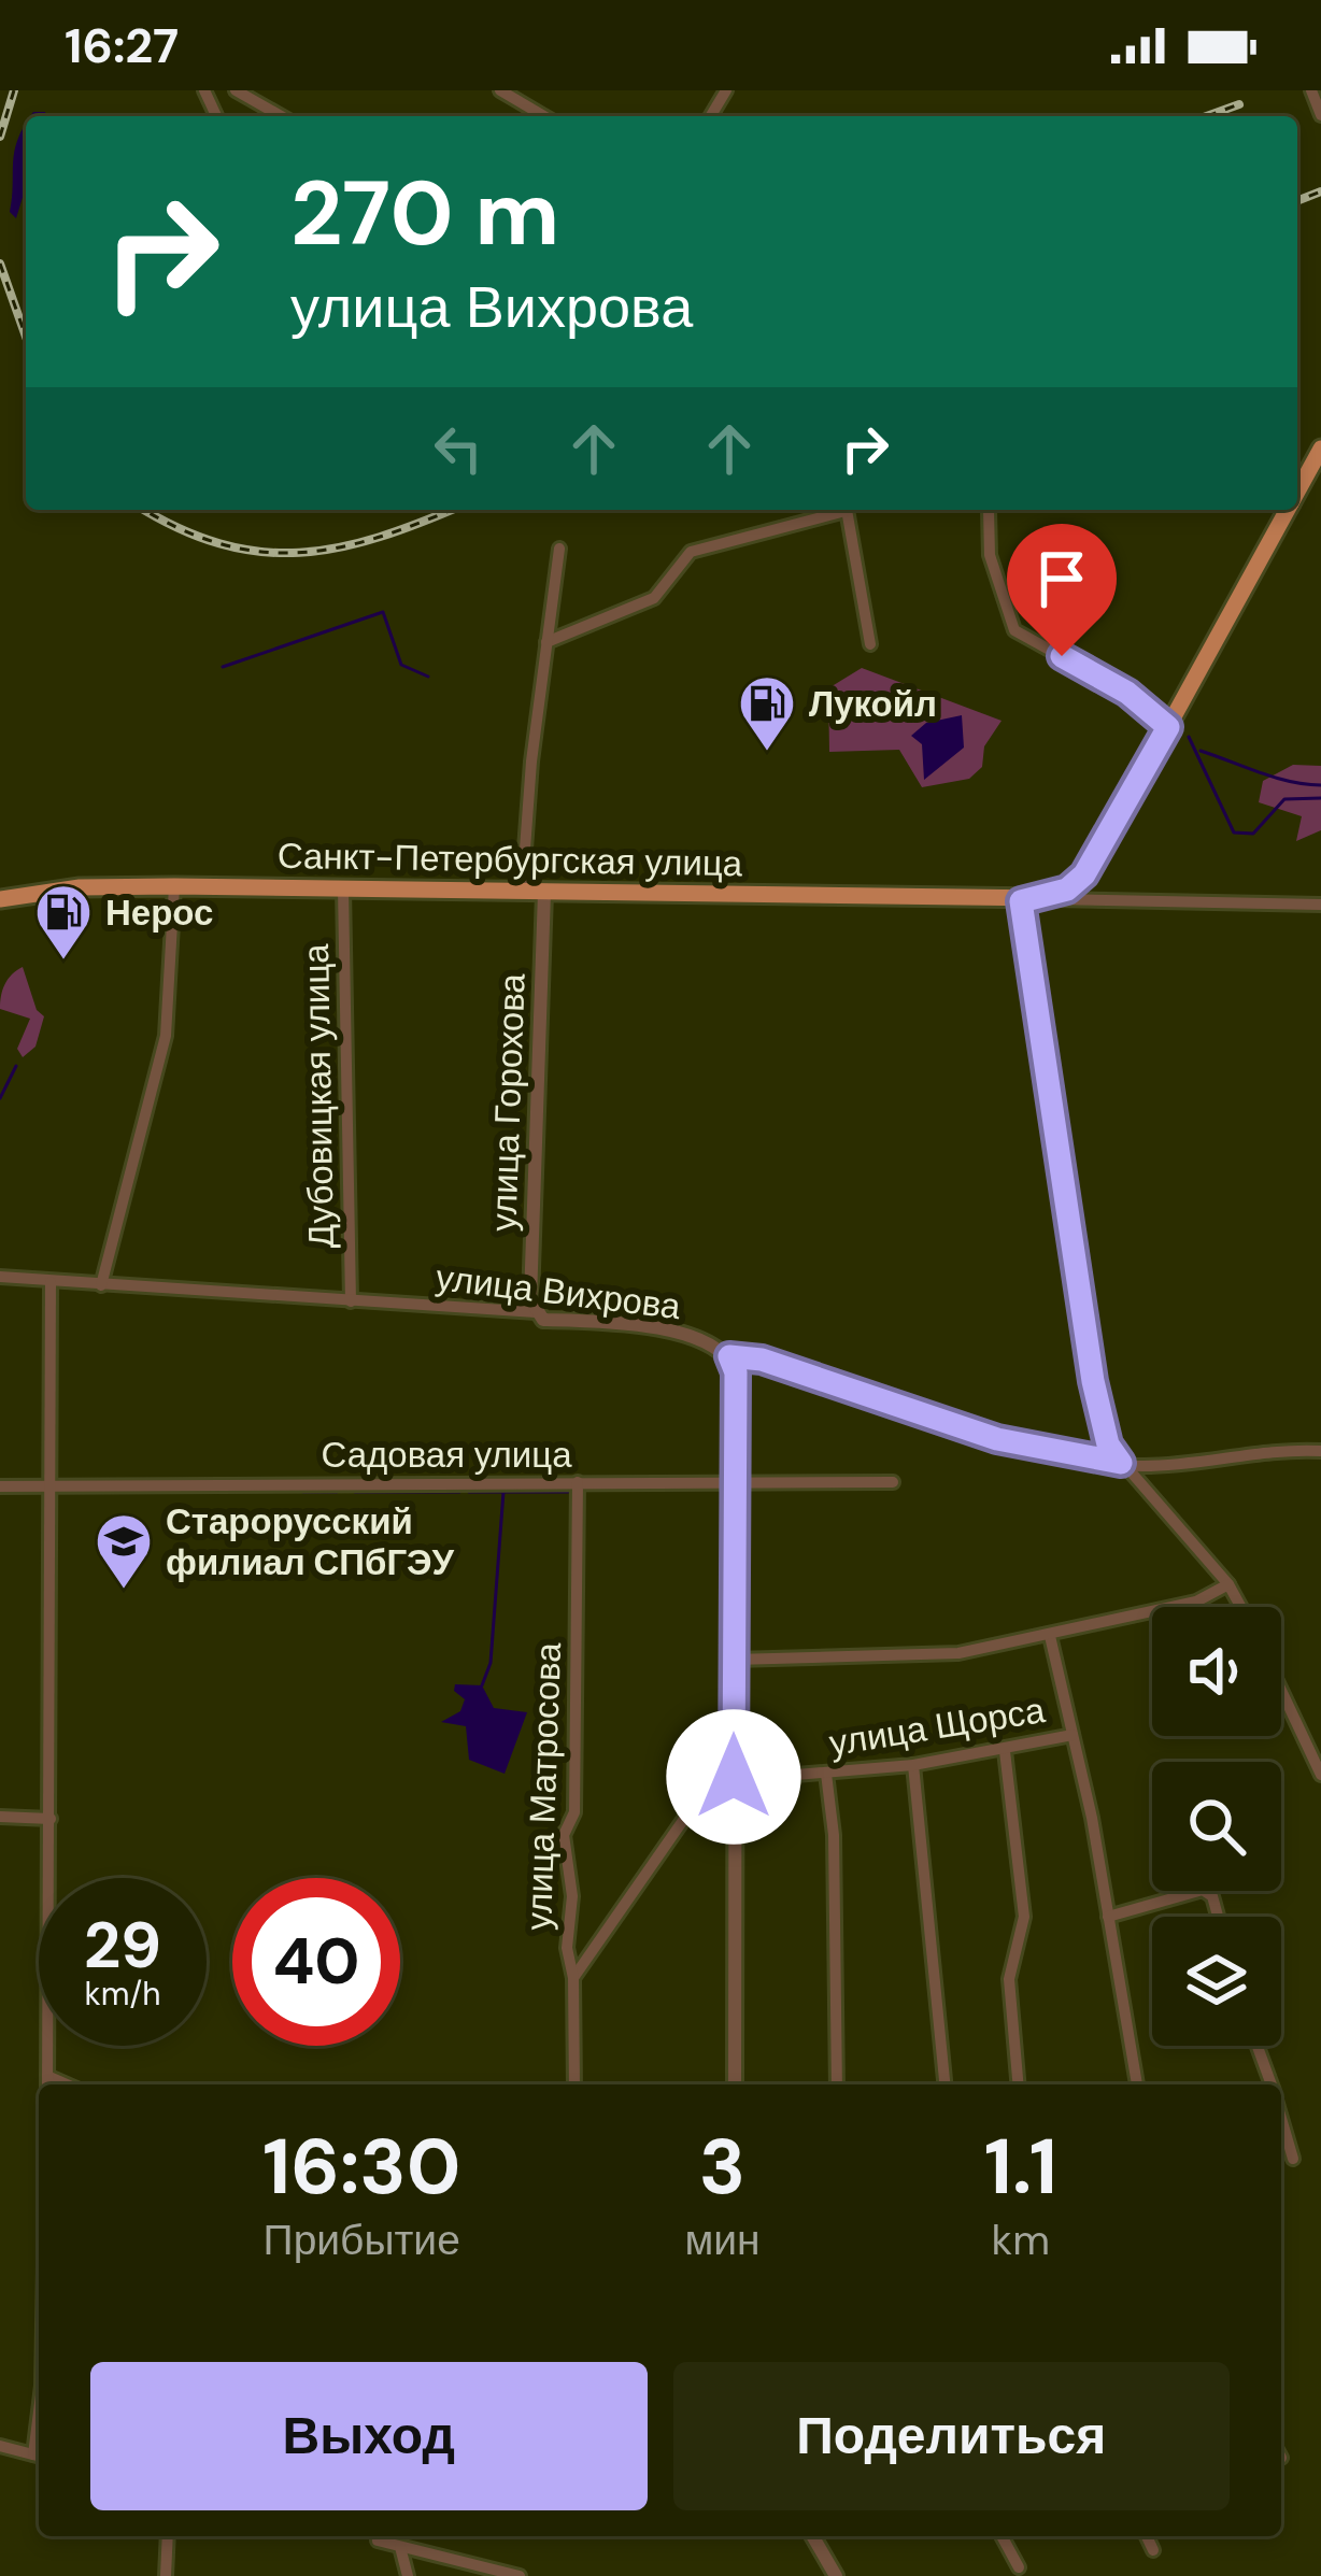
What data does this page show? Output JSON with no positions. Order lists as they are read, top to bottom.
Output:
{
  "streets": {
    "main road": ["Санкт-Петербургская улица"],
    "street": [
      "Дубовицкая улица",
      "улица Горохова",
      "улица Вихрова",
      "Садовая улица",
      "улица Щорса",
      "улица Матросова"
    ]
  },
  "crossings": [
    ["Санкт-Петербургская улица", "Дубовицкая улица"],
    ["Санкт-Петербургская улица", "улица Горохова"],
    ["Дубовицкая улица", "улица Вихрова"],
    ["улица Горохова", "улица Вихрова"],
    ["Садовая улица", "улица Матросова"]
  ],
  "places": {
    "fuel station": ["Лукойл", "Нерос"],
    "school or university": ["Старорусский филиал СПбГЭУ"]
  },
  "page": {
    "status": "16:27",
    "turn": ["270 m", "улица Вихрова"],
    "speed": "29 km/h",
    "limit": "40",
    "eta": [
      "16:30",
      "Прибытие",
      "3",
      "мин",
      "1.1",
      "km"
    ],
    "buttons": ["Выход", "Поделиться"]
  }
}
